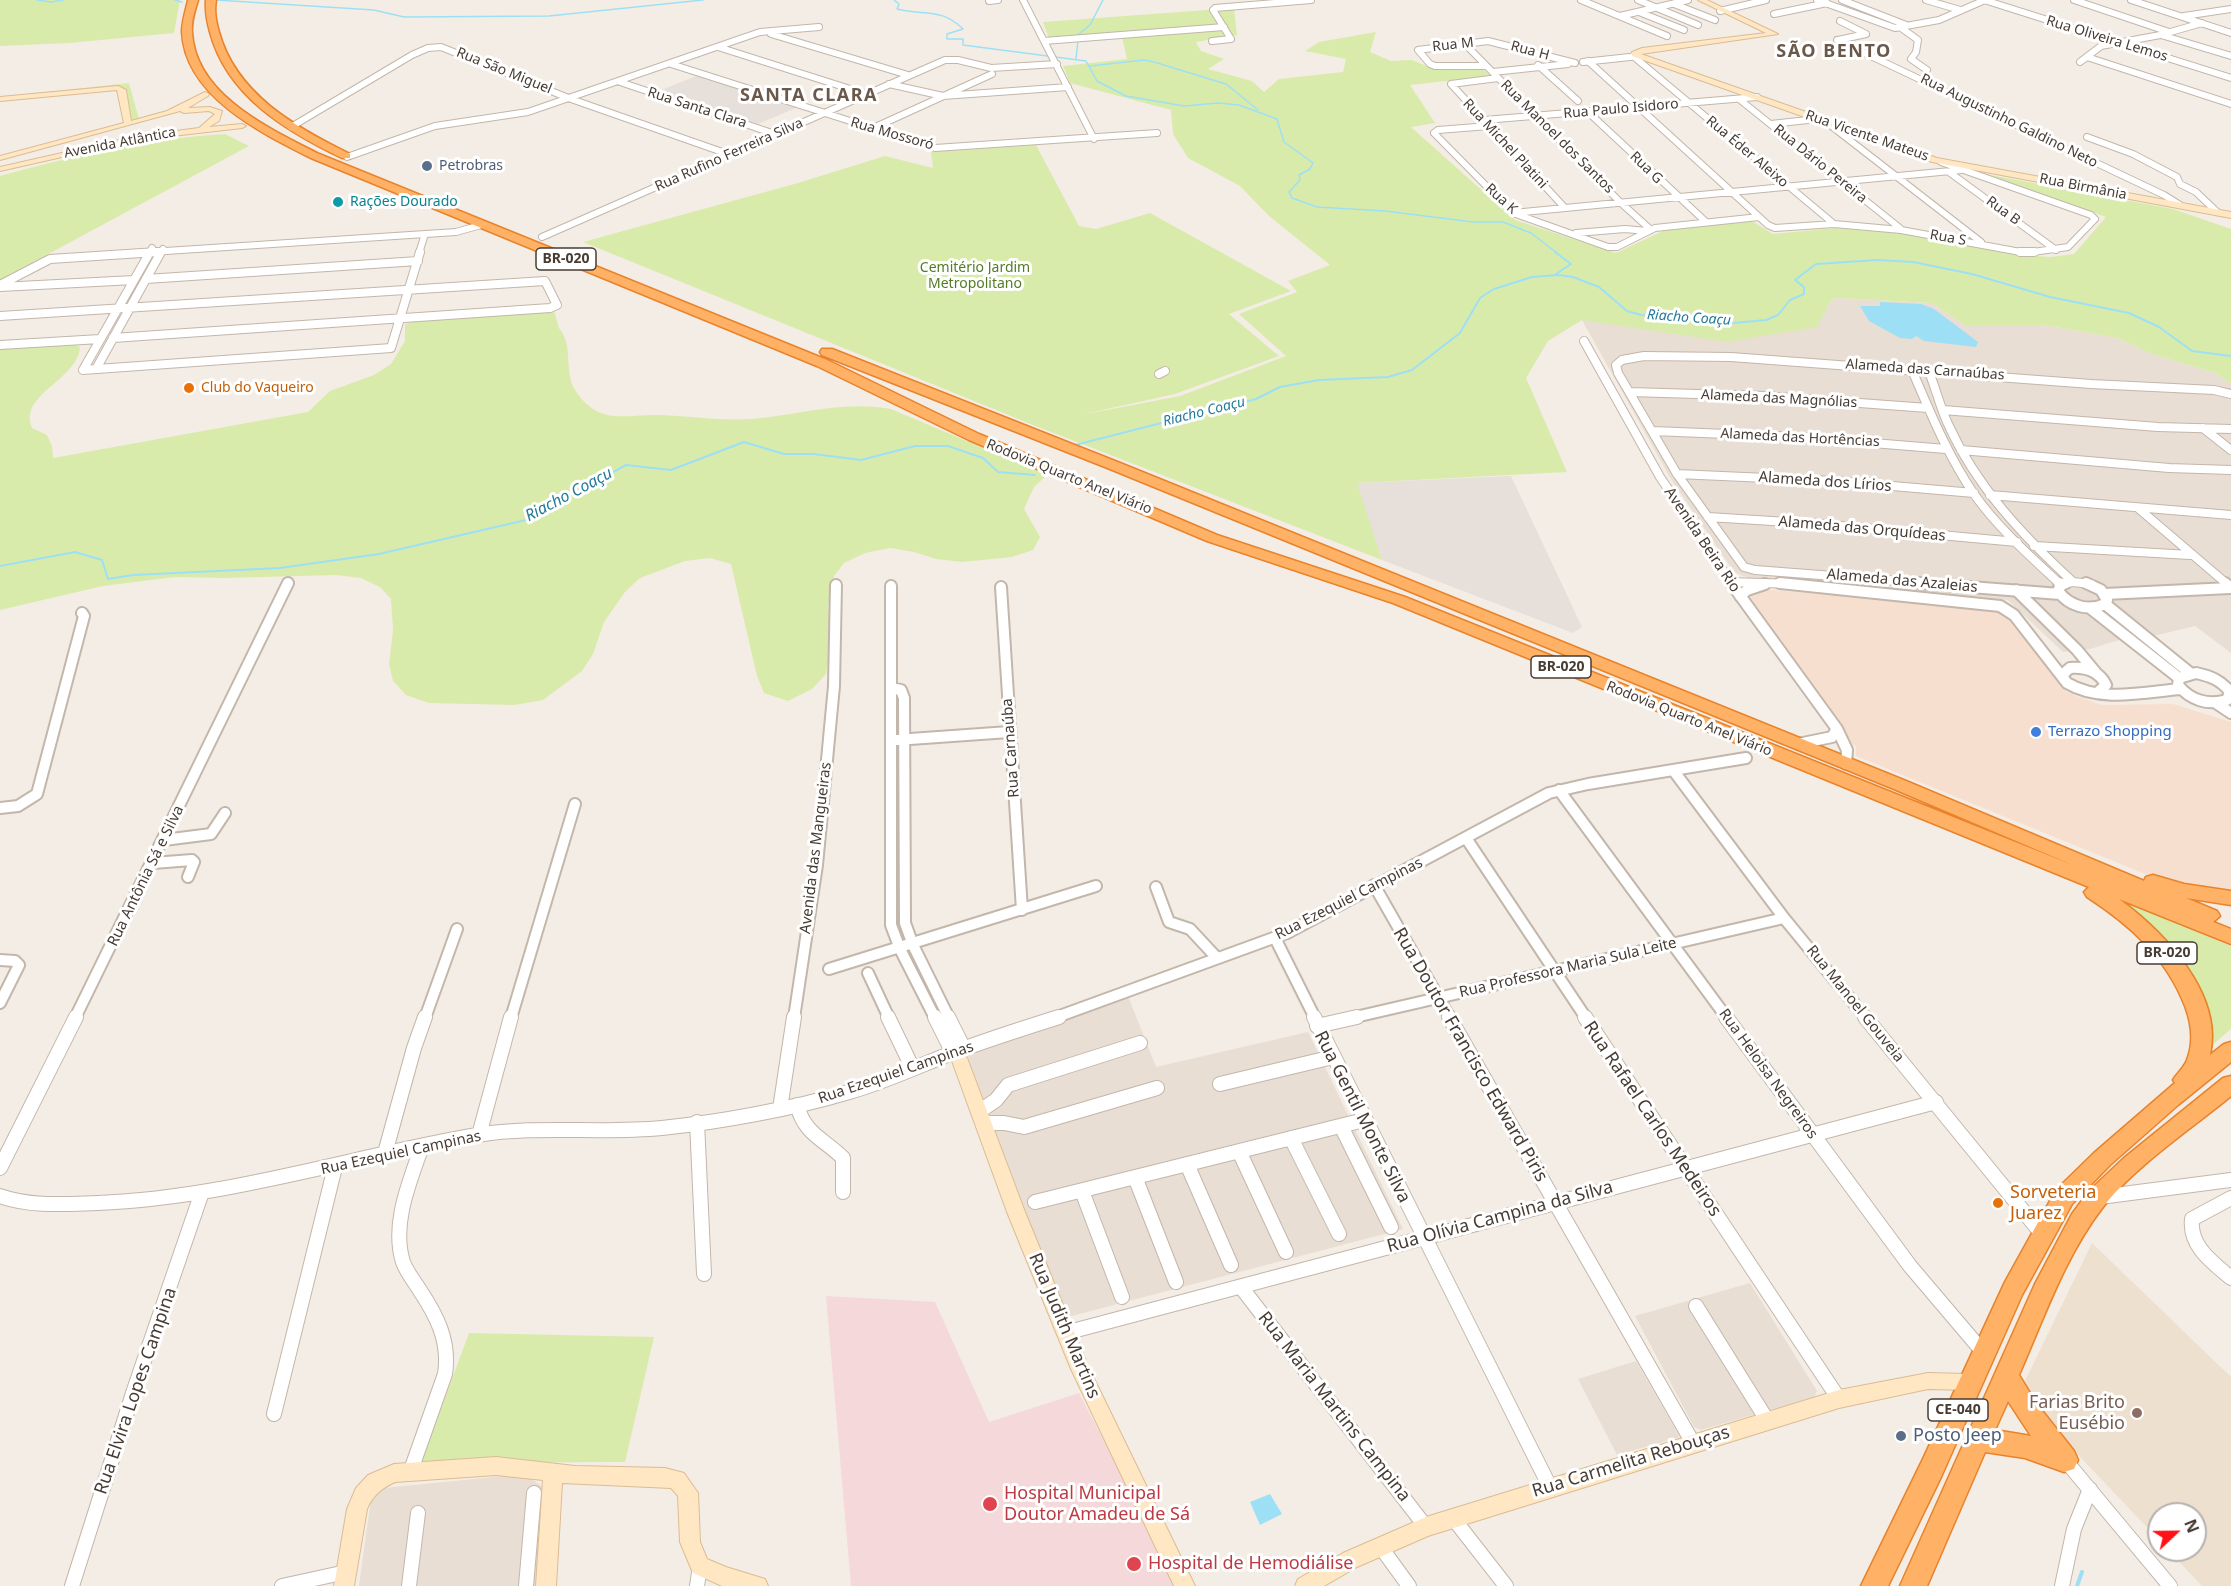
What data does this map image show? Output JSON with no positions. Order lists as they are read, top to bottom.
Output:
{
  "streets": {
    "highway": ["BR-020", "Rodovia Quarto Anel Viário", "CE-040"],
    "street": [
      "Rua Oliveira Lemos",
      "Rua M",
      "Rua H",
      "Rua São Miguel",
      "Rua Santa Clara",
      "Rua Paulo Isidoro",
      "Rua Augustinho Galdino Neto",
      "Rua Mossoró",
      "Rua Vicente Mateus",
      "Rua Manoel dos Santos",
      "Avenida Atlântica",
      "Rua Michel Platini",
      "Rua Éder Aleixo",
      "Rua Rufino Ferreira Silva",
      "Rua Dário Pereira",
      "Rua G",
      "Rua Birmânia",
      "Rua K",
      "Rua B",
      "Rua S",
      "Alameda das Carnaúbas",
      "Alameda das Magnólias",
      "Alameda das Hortências",
      "Alameda dos Lírios",
      "Alameda das Orquídeas",
      "Avenida Beira Rio",
      "Alameda das Azaleias",
      "Rua Carnaúba",
      "Avenida das Mangueiras",
      "Rua Antônia Sá e Silva",
      "Rua Ezequiel Campinas",
      "Rua Professora Maria Sula Leite",
      "Rua Manoel Gouveia",
      "Rua Doutor Francisco Edward Piris",
      "Rua Heloisa Negreiros",
      "Rua Gentil Monte Silva",
      "Rua Rafael Carlos Medeiros",
      "Rua Olívia Campina da Silva",
      "Rua Judith Martins",
      "Rua Elvira Lopes Campina",
      "Rua Maria Martins Campina",
      "Rua Carmelita Rebouças"
    ]
  },
  "crossings": [
    ["Rua M", "Rua H"],
    ["Rua M", "Rua Manoel dos Santos"],
    ["Rua São Miguel", "Rua Rufino Ferreira Silva"],
    ["Rua São Miguel", "Rodovia Quarto Anel Viário"],
    ["Rua Santa Clara", "Rua Rufino Ferreira Silva"],
    ["Rua Paulo Isidoro", "Rua Vicente Mateus"],
    ["Rua Paulo Isidoro", "Rua Manoel dos Santos"],
    ["Rua Paulo Isidoro", "Rua Michel Platini"],
    ["Rua Paulo Isidoro", "Rua Éder Aleixo"],
    ["Rua Paulo Isidoro", "Rua Dário Pereira"],
    ["Rua Paulo Isidoro", "Rua G"],
    ["Rua Paulo Isidoro", "Rua K"],
    ["Rua Augustinho Galdino Neto", "Rua Birmânia"],
    ["Rua Mossoró", "Rua Rufino Ferreira Silva"],
    ["Rua Vicente Mateus", "Rua Éder Aleixo"],
    ["Rua Vicente Mateus", "Rua Birmânia"],
    ["Rua Vicente Mateus", "Rua S"],
    ["Rua Manoel dos Santos", "Rua Michel Platini"],
    ["Rua Manoel dos Santos", "Rua K"],
    ["Avenida Atlântica", "Rodovia Quarto Anel Viário"],
    ["Rua Éder Aleixo", "Rua S"],
    ["Rua Rufino Ferreira Silva", "Rodovia Quarto Anel Viário"],
    ["Rua Dário Pereira", "Rua S"],
    ["Rua B", "Rua S"],
    ["BR-020", "Rodovia Quarto Anel Viário"],
    ["BR-020", "CE-040"],
    ["Alameda das Carnaúbas", "Alameda das Magnólias"],
    ["Rodovia Quarto Anel Viário", "Avenida Beira Rio"],
    ["Alameda das Orquídeas", "Alameda das Azaleias"],
    ["Avenida das Mangueiras", "Rua Ezequiel Campinas"],
    ["Rua Ezequiel Campinas", "Rua Manoel Gouveia"],
    ["Rua Ezequiel Campinas", "Rua Doutor Francisco Edward Piris"],
    ["Rua Ezequiel Campinas", "Rua Heloisa Negreiros"],
    ["Rua Ezequiel Campinas", "Rua Gentil Monte Silva"],
    ["Rua Ezequiel Campinas", "Rua Rafael Carlos Medeiros"],
    ["Rua Ezequiel Campinas", "Rua Judith Martins"],
    ["Rua Ezequiel Campinas", "Rua Elvira Lopes Campina"],
    ["Rua Professora Maria Sula Leite", "Rua Manoel Gouveia"],
    ["Rua Professora Maria Sula Leite", "Rua Doutor Francisco Edward Piris"],
    ["Rua Professora Maria Sula Leite", "Rua Heloisa Negreiros"],
    ["Rua Professora Maria Sula Leite", "Rua Gentil Monte Silva"],
    ["Rua Professora Maria Sula Leite", "Rua Rafael Carlos Medeiros"],
    ["Rua Manoel Gouveia", "Rua Olívia Campina da Silva"],
    ["Rua Manoel Gouveia", "CE-040"],
    ["Rua Doutor Francisco Edward Piris", "Rua Olívia Campina da Silva"],
    ["Rua Doutor Francisco Edward Piris", "Rua Carmelita Rebouças"],
    ["Rua Heloisa Negreiros", "Rua Olívia Campina da Silva"],
    ["Rua Heloisa Negreiros", "CE-040"],
    ["Rua Gentil Monte Silva", "Rua Olívia Campina da Silva"],
    ["Rua Gentil Monte Silva", "Rua Carmelita Rebouças"],
    ["Rua Rafael Carlos Medeiros", "Rua Olívia Campina da Silva"],
    ["Rua Rafael Carlos Medeiros", "Rua Carmelita Rebouças"],
    ["Rua Olívia Campina da Silva", "Rua Judith Martins"],
    ["Rua Olívia Campina da Silva", "Rua Maria Martins Campina"],
    ["Rua Maria Martins Campina", "Rua Carmelita Rebouças"],
    ["CE-040", "Rua Carmelita Rebouças"]
  ],
  "districts": ["SÃO BENTO", "SANTA CLARA"],
  "water": ["Riacho Coaçu"],
  "parks": ["Cemitério Jardim Metropolitano"],
  "places": [
    "Petrobras",
    "Rações Dourado",
    "Club do Vaqueiro",
    "Terrazo Shopping",
    "Sorveteria Juarez",
    "Farias Brito Eusébio",
    "Posto Jeep",
    "Hospital Municipal Doutor Amadeu de Sá",
    "Hospital de Hemodiálise"
  ],
  "north": "right"
}
